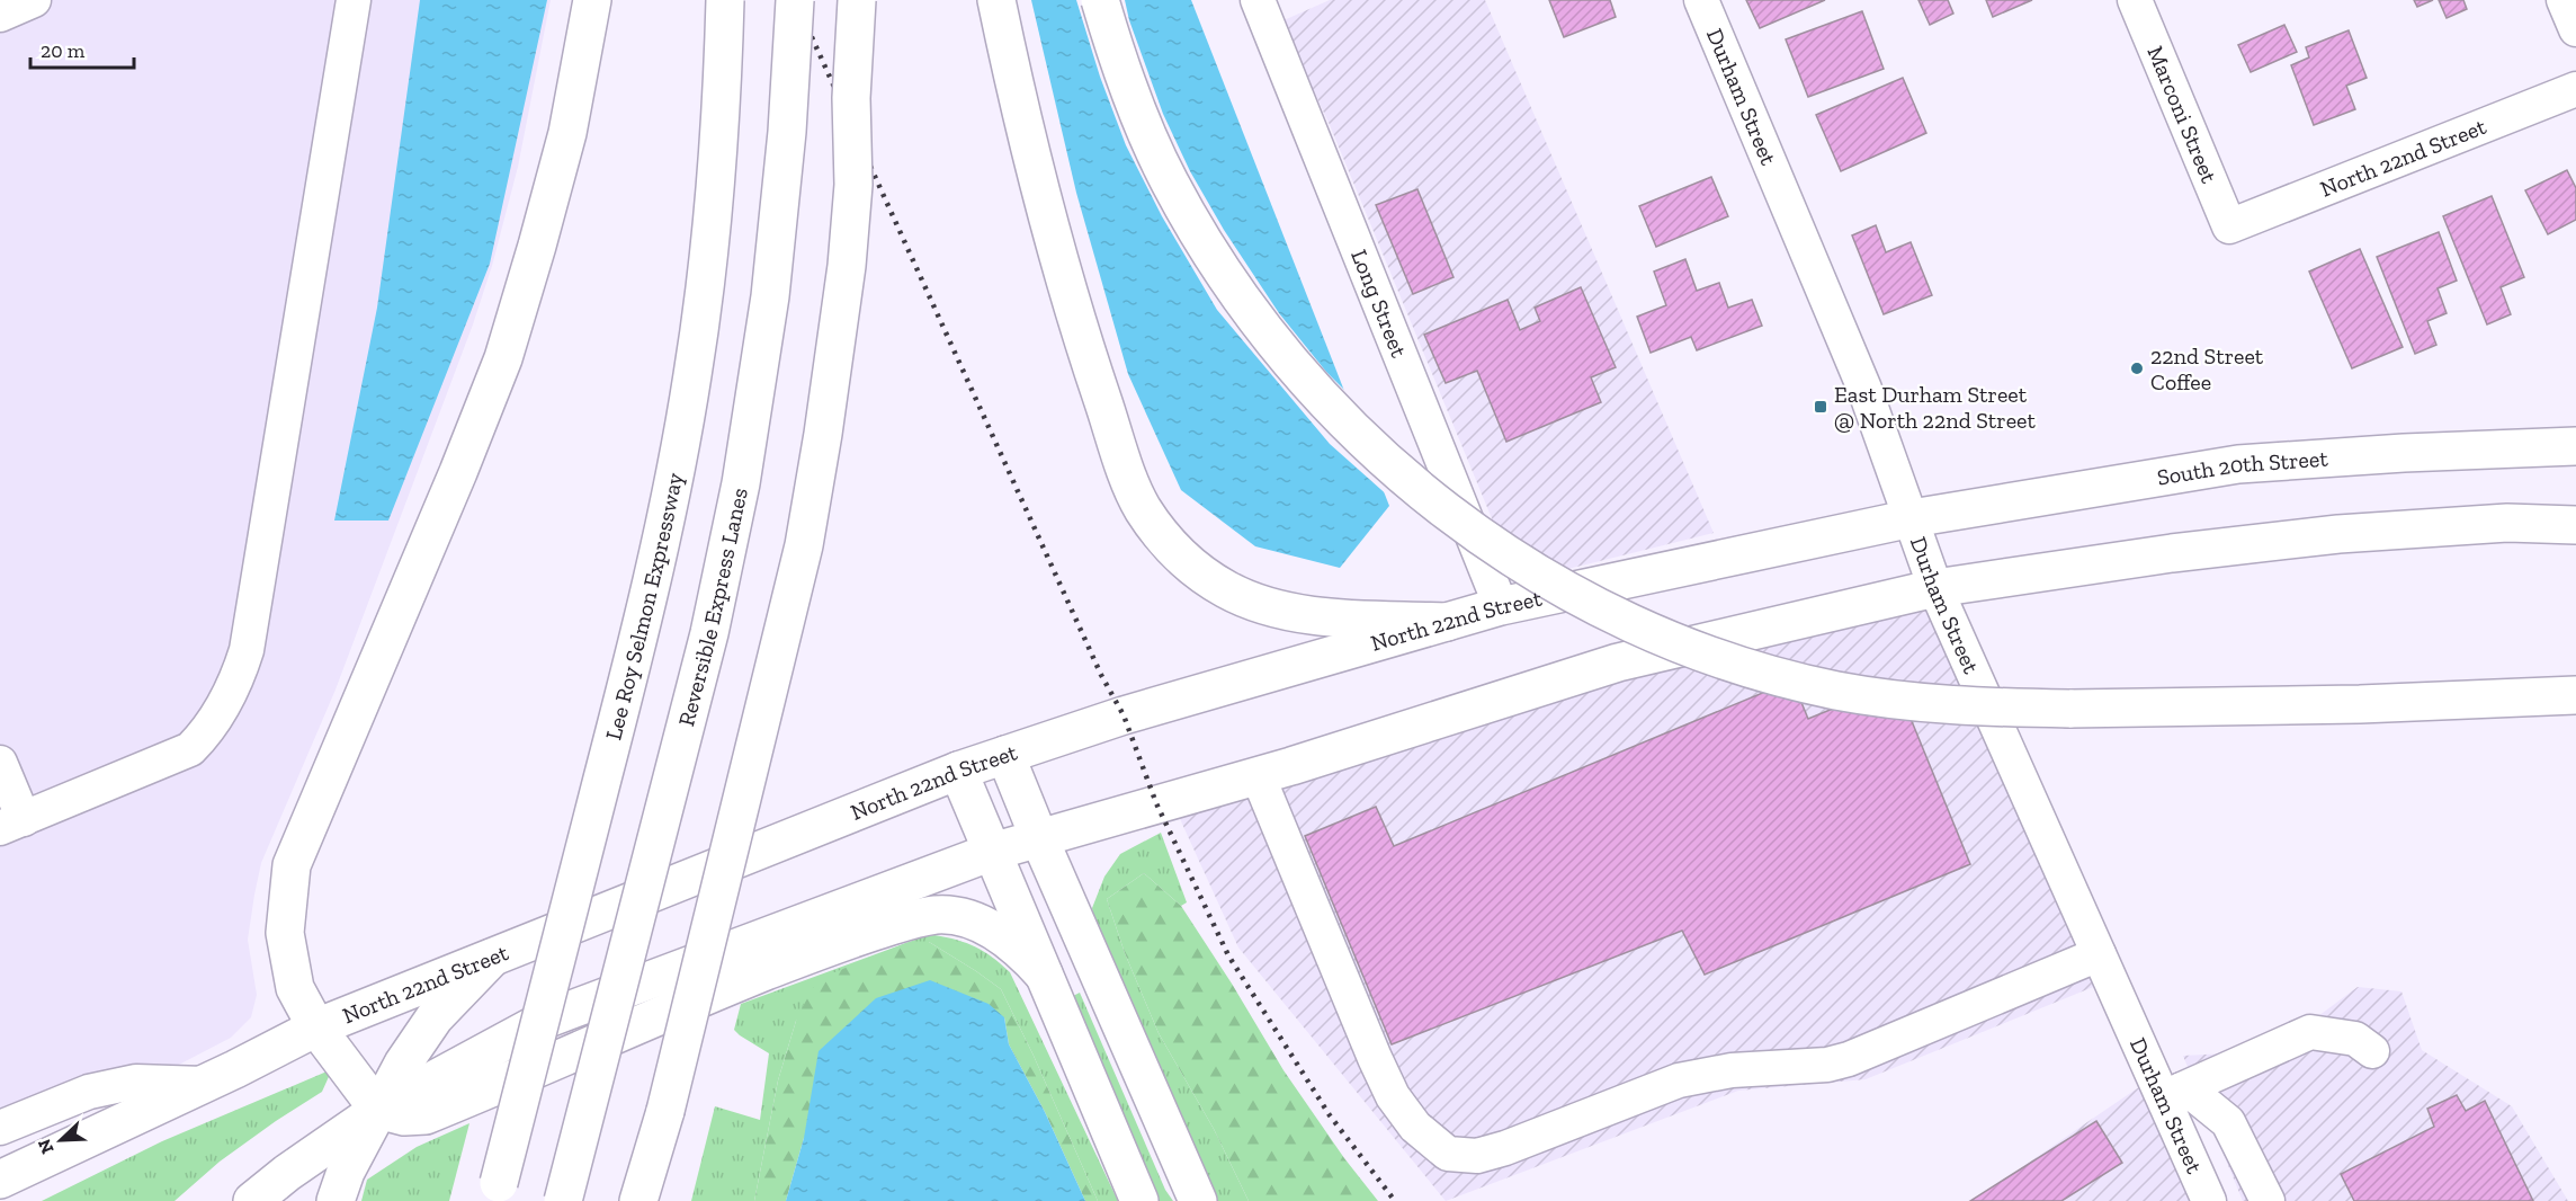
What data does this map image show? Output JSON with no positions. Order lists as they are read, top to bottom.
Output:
{
  "streets": {
    "main road": [
      "North 22nd Street",
      "South 20th Street",
      "Lee Roy Selmon Expressway",
      "Reversible Express Lanes"
    ],
    "street": ["Durham Street", "Marconi Street", "Long Street"]
  },
  "crossings": [
    ["Durham Street", "North 22nd Street"],
    ["Durham Street", "South 20th Street"],
    ["Marconi Street", "North 22nd Street"],
    ["North 22nd Street", "Long Street"],
    ["North 22nd Street", "South 20th Street"]
  ],
  "places": {
    "other": ["22nd Street Coffee"],
    "transit": ["East Durham Street @ North 22nd Street"]
  },
  "scale_bar": "20 m",
  "north": "bottom left"
}
